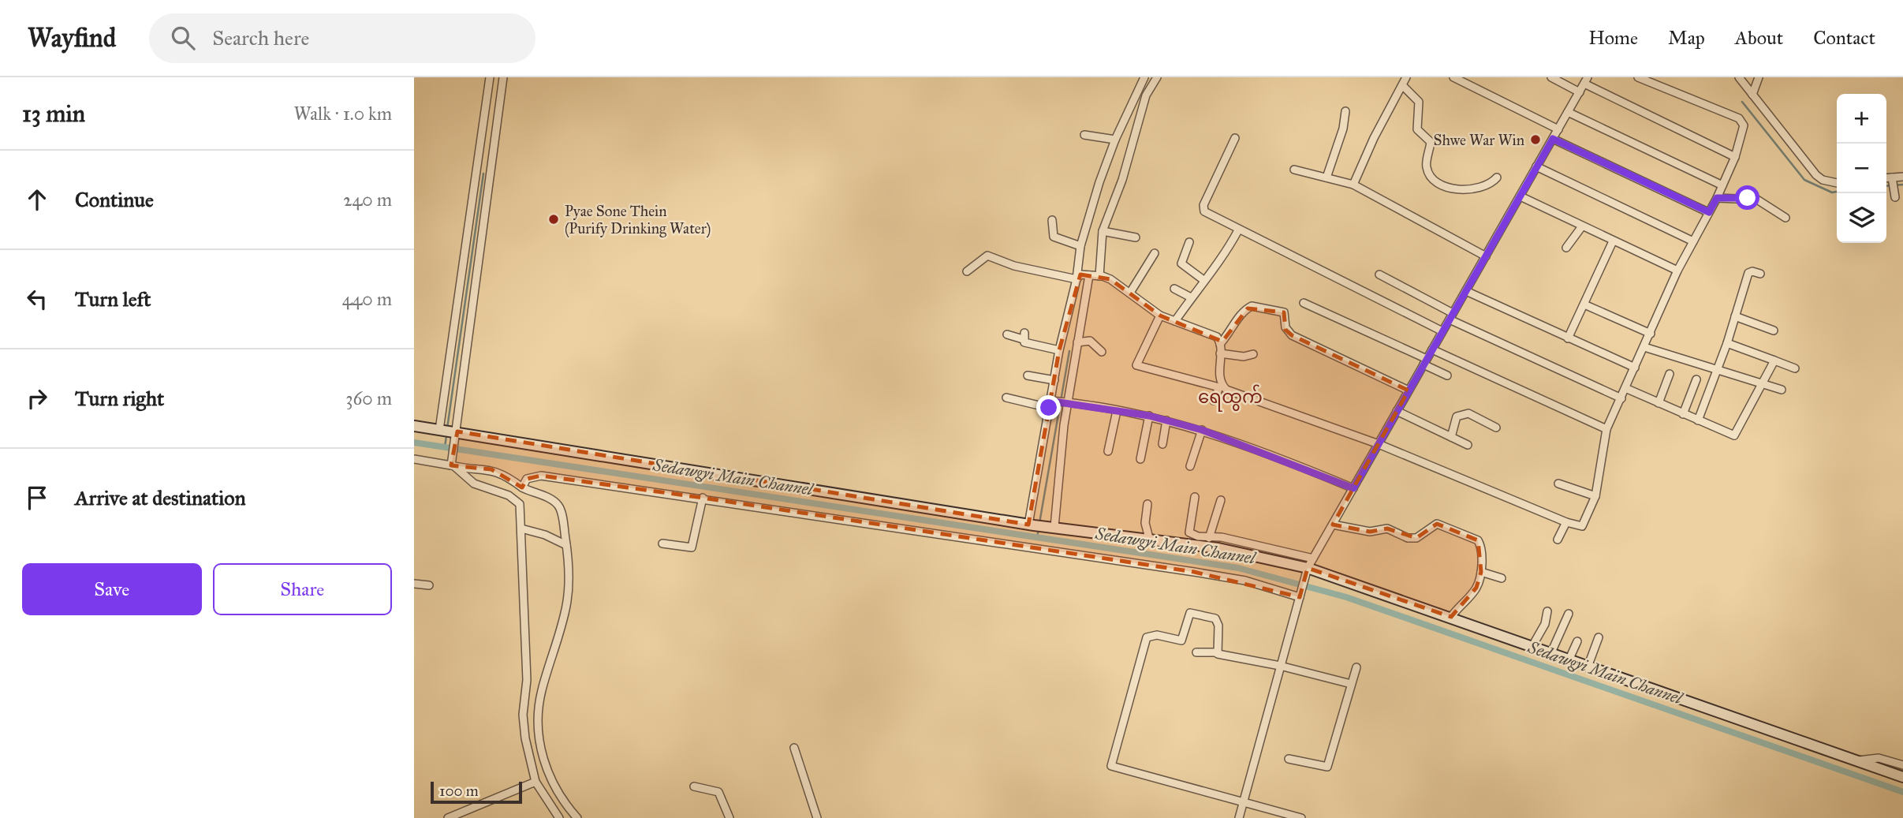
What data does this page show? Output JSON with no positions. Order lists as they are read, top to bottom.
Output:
{
  "districts": ["ရေထွက်"],
  "water": ["Sedawgyi Main Channel"],
  "places": ["Shwe War Win", "Pyae Sone Thein (Purify Drinking Water)"],
  "scale_bar": "100 m",
  "page": {
    "header": "Wayfind",
    "search": "Search here",
    "nav": [
      "Home",
      "Map",
      "About",
      "Contact"
    ],
    "heading": ["13 min", "Walk · 1.0 km"],
    "map_buttons": ["+", "−"],
    "list": [
      ["Continue", "240 m"],
      ["Turn left", "440 m"],
      ["Turn right", "360 m"],
      "Arrive at destination"
    ],
    "buttons": ["Save", "Share"],
    "scale": "100 m"
  }
}
